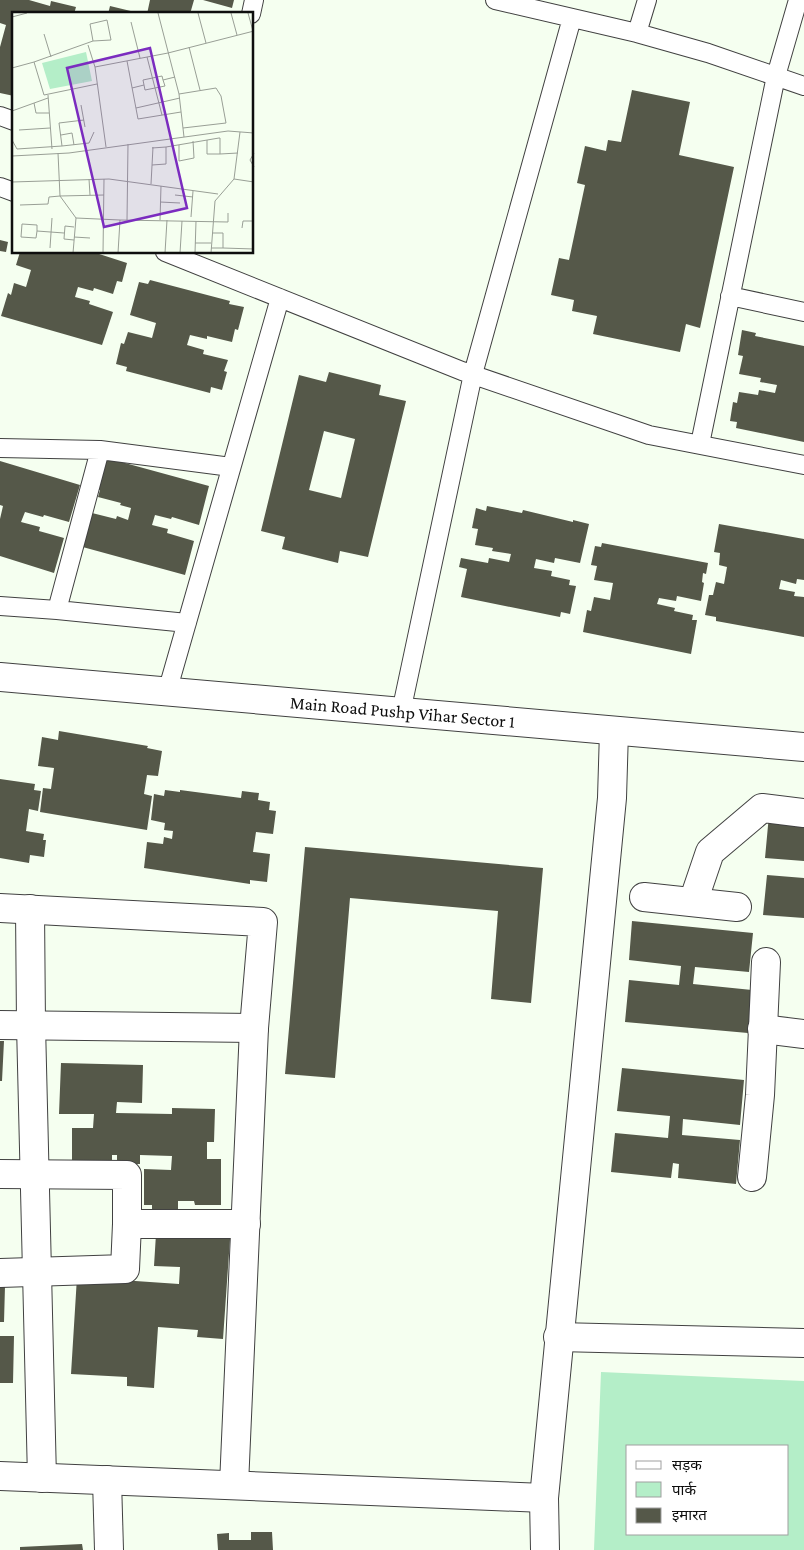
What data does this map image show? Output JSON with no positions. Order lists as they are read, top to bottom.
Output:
{
  "streets": {
    "street": ["Main Road Pushp Vihar Sector 1"]
  },
  "legend": ["सड़क", "पार्क", "इमारत"]
}
